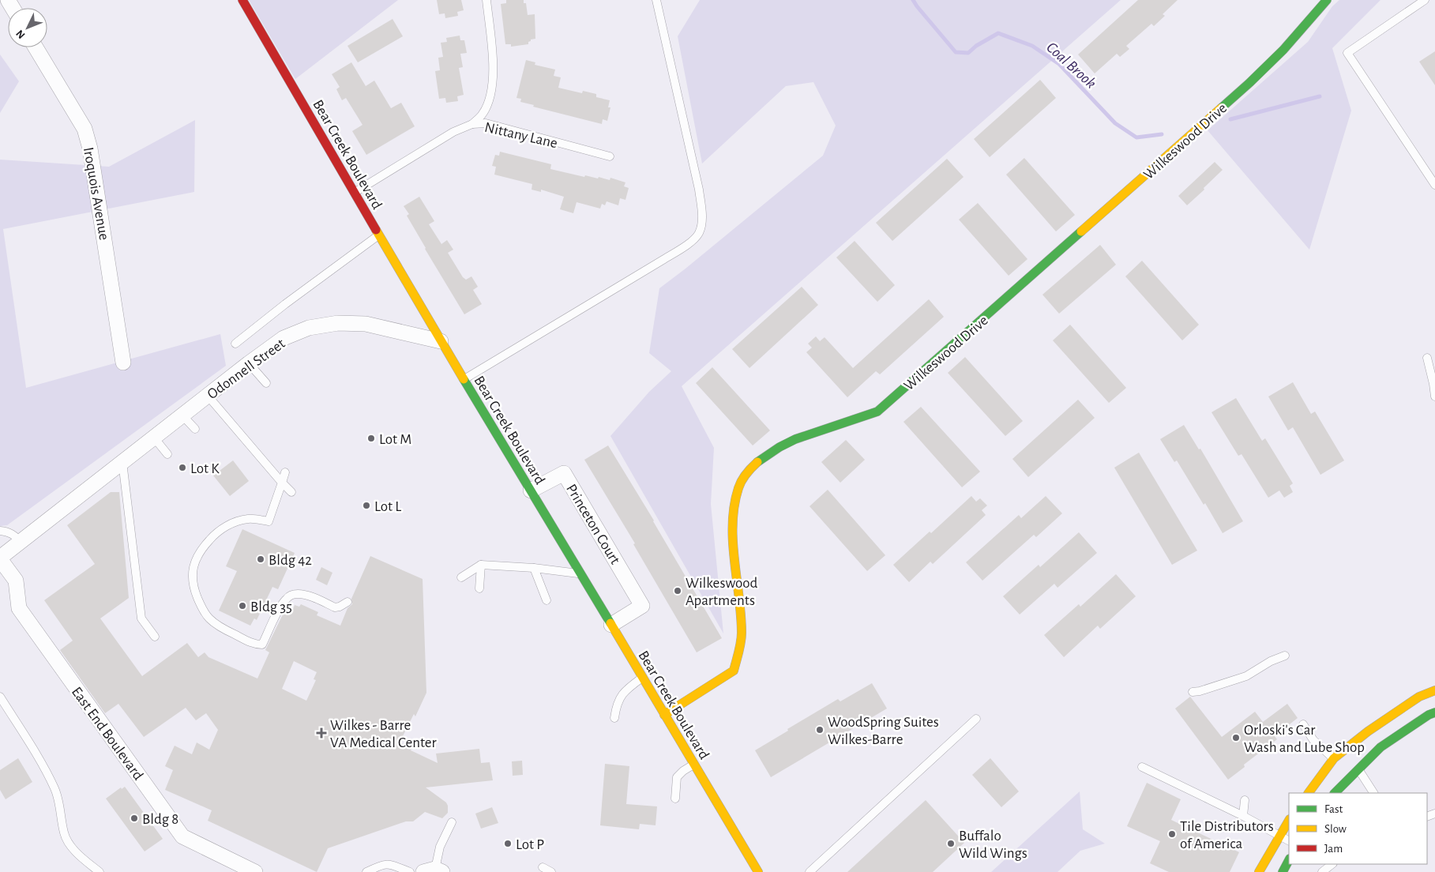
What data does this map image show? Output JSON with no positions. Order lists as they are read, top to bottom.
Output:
{
  "streets": {
    "street": [
      "Wilkeswood Drive",
      "Bear Creek Boulevard",
      "Iroquois Avenue",
      "Odonnell Street",
      "Princeton Court",
      "East End Boulevard"
    ],
    "lane": ["Nittany Lane"]
  },
  "crossings": [
    ["Nittany Lane", "Bear Creek Boulevard"],
    ["Wilkeswood Drive", "Bear Creek Boulevard"],
    ["Bear Creek Boulevard", "Odonnell Street"],
    ["Bear Creek Boulevard", "Princeton Court"],
    ["Odonnell Street", "East End Boulevard"]
  ],
  "water": ["Coal Brook"],
  "places": {
    "other": [
      "Lot M",
      "Lot K",
      "Lot L",
      "Bldg 42",
      "Wilkeswood Apartments",
      "Bldg 35",
      "WoodSpring Suites Wilkes-Barre",
      "Orloski's Car Wash and Lube Shop",
      "Bldg 8",
      "Tile Distributors of America",
      "Lot P",
      "Buffalo Wild Wings"
    ],
    "health": ["Wilkes - Barre VA Medical Center"]
  },
  "legend": ["Fast", "Slow", "Jam"],
  "north": "bottom left"
}
